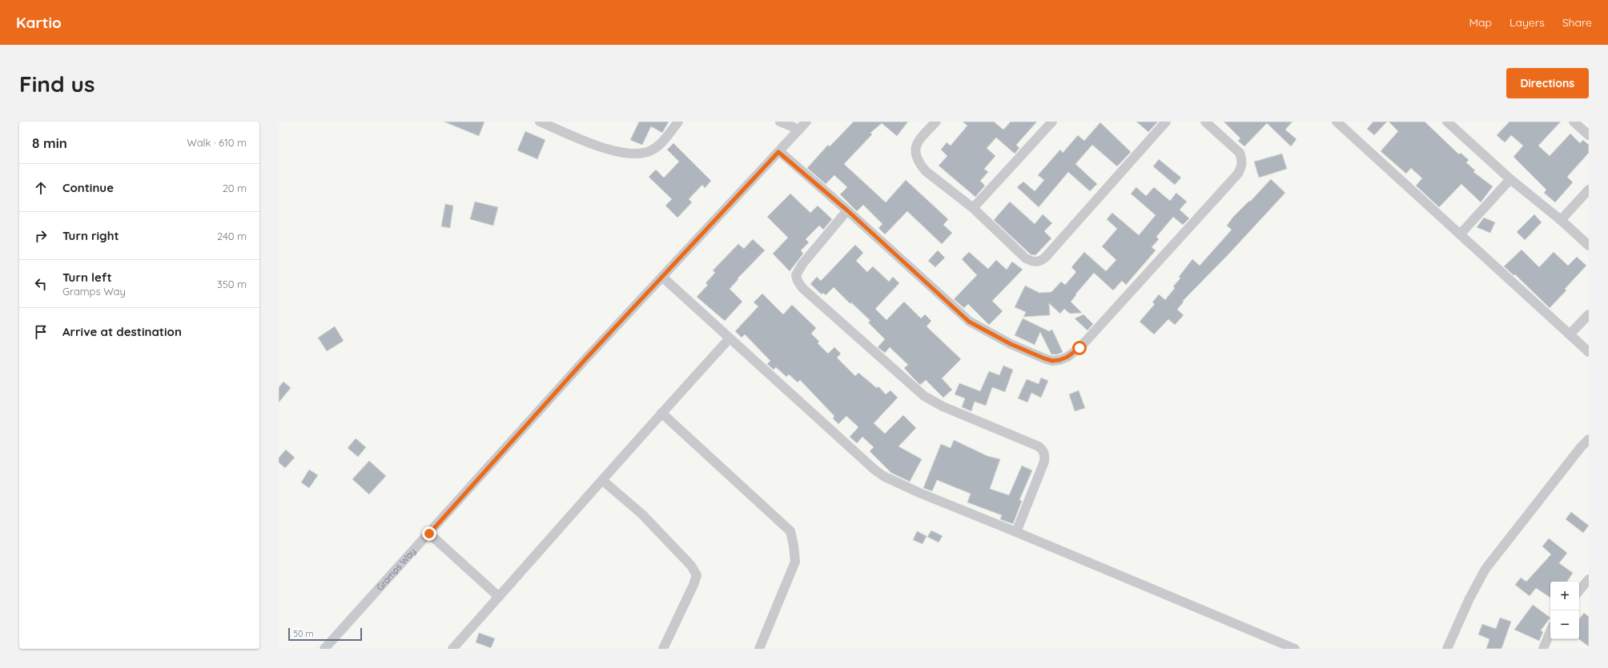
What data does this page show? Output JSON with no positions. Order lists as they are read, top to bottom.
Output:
{
  "streets": {
    "street": ["Gramps Way"]
  },
  "scale_bar": "50 m",
  "page": {
    "header": "Kartio",
    "nav": ["Map", "Layers", "Share"],
    "buttons": "Directions",
    "title": "Find us",
    "heading": ["8 min", "Walk · 610 m"],
    "list": [
      ["Continue", "20 m"],
      ["Turn right", "240 m"],
      ["Turn left", "Gramps Way", "350 m"],
      "Arrive at destination"
    ],
    "map_buttons": ["+", "−"],
    "scale": "50 m"
  }
}
